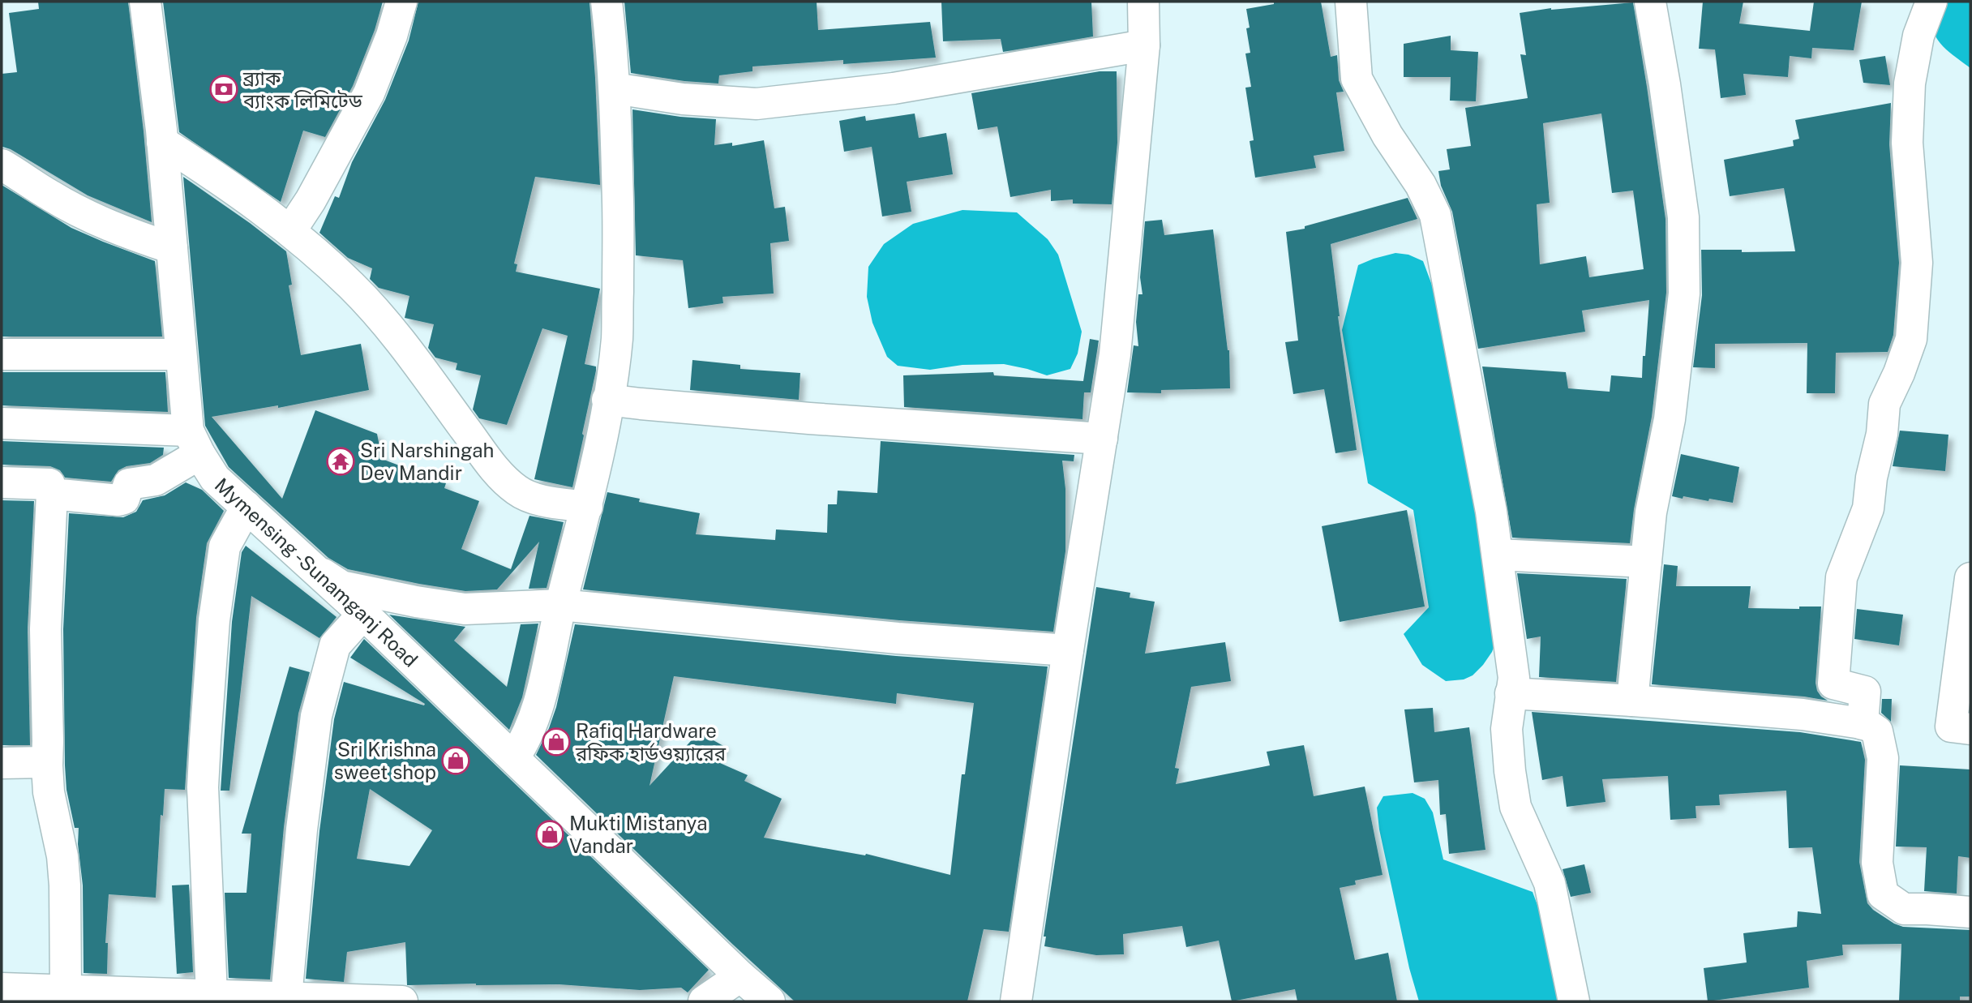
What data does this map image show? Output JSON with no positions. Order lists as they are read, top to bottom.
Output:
{
  "streets": {
    "street": ["Mymensing -Sunamganj Road"]
  },
  "places": {
    "bank": ["ব্র্যাক ব্যাংক লিমিটেড"],
    "temple": ["Sri Narshingah Dev Mandir"],
    "shop": ["Rafiq Hardware রফিক হার্ডওয়্যারের", "Sri Krishna sweet shop", "Mukti Mistanya Vandar"]
  }
}
